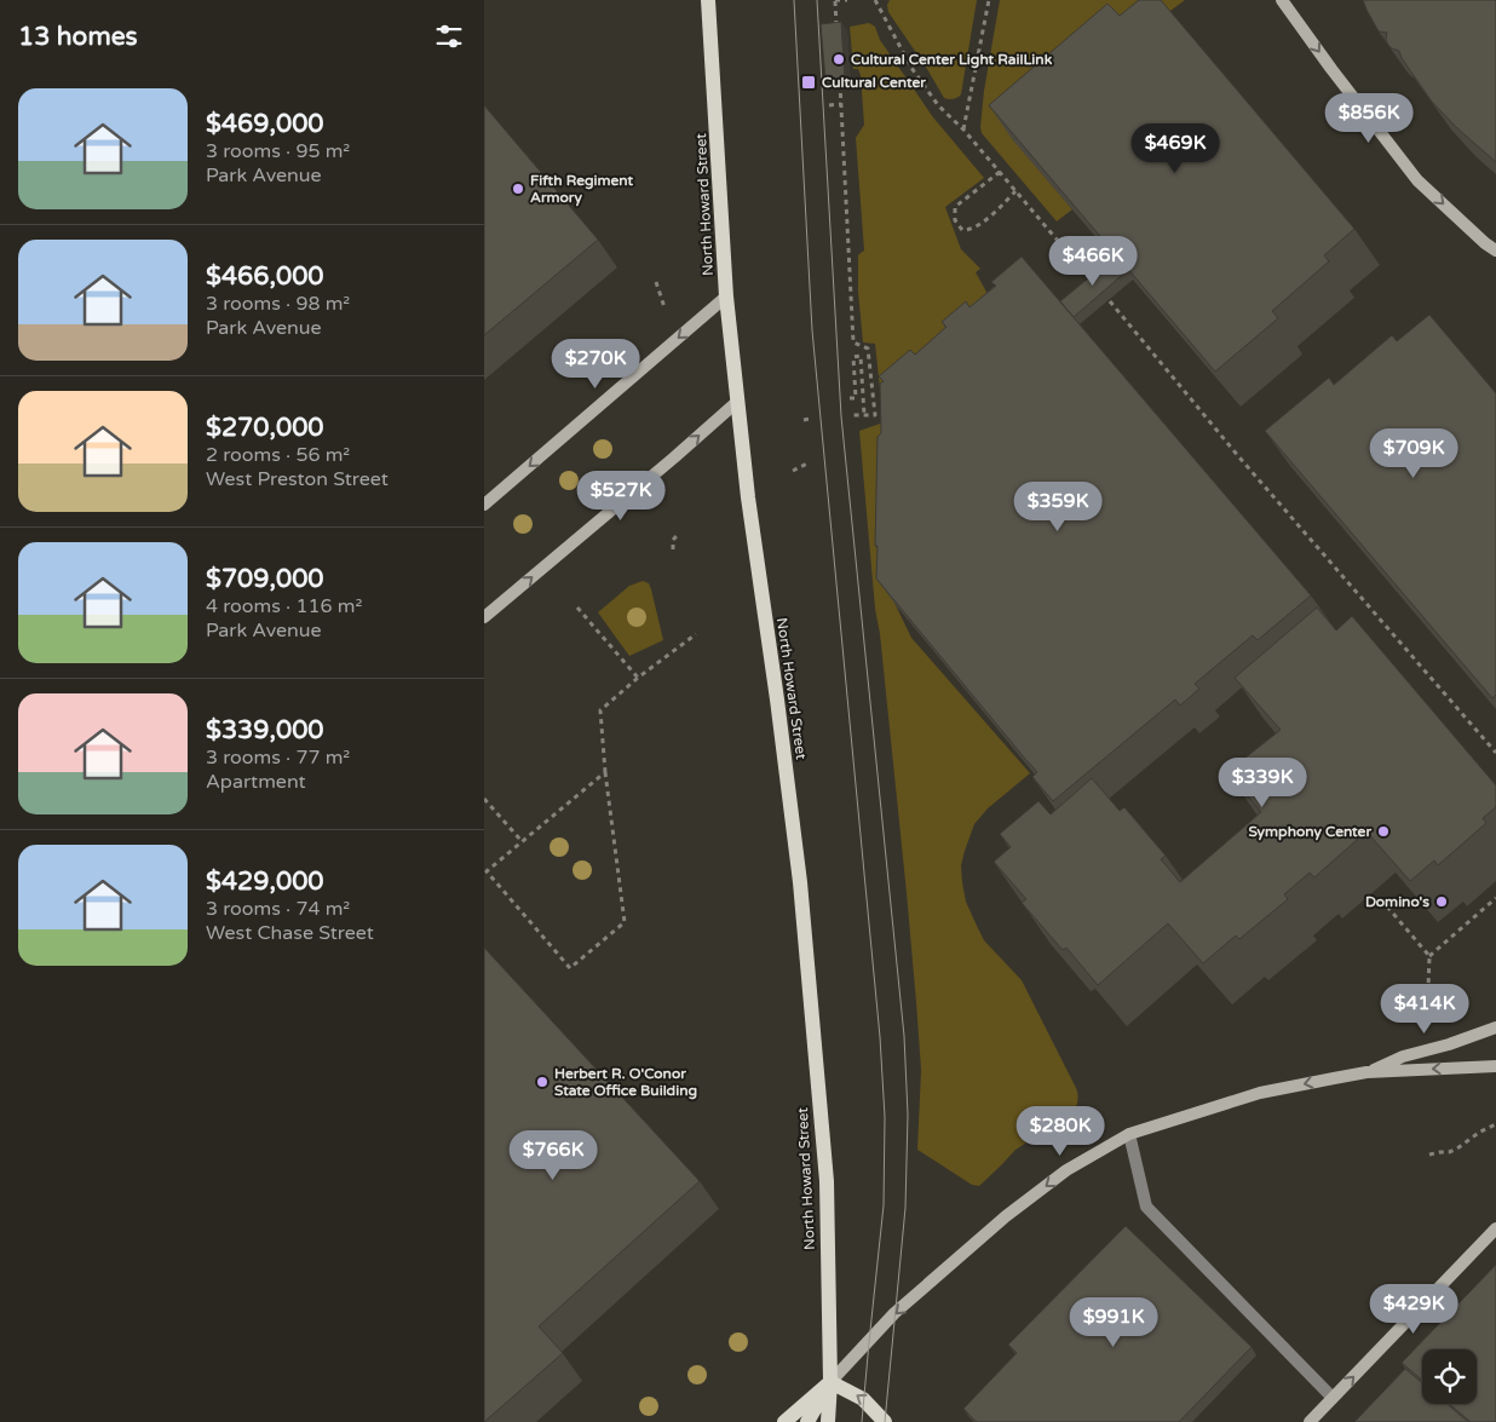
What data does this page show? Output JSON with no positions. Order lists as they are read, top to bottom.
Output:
{
  "streets": {
    "main road": ["North Howard Street"]
  },
  "places": {
    "other": [
      "Cultural Center Light RailLink",
      "Fifth Regiment Armory",
      "Symphony Center",
      "Domino's",
      "Herbert R. O'Conor State Office Building"
    ],
    "transit": ["Cultural Center"]
  },
  "page": {
    "heading": "13 homes",
    "list": [
      {
        "name": "$469,000",
        "note": "3 rooms · 95 m² · Park Avenue"
      },
      {
        "name": "$466,000",
        "note": "3 rooms · 98 m² · Park Avenue"
      },
      {
        "name": "$270,000",
        "note": "2 rooms · 56 m² · West Preston Street"
      },
      {
        "name": "$709,000",
        "note": "4 rooms · 116 m² · Park Avenue"
      },
      {
        "name": "$339,000",
        "note": "3 rooms · 77 m² · Apartment"
      },
      {
        "name": "$429,000",
        "note": "3 rooms · 74 m² · West Chase Street"
      }
    ],
    "price": [
      "$856K",
      "$469K",
      "$466K",
      "$270K",
      "$709K",
      "$527K",
      "$359K",
      "$339K",
      "$414K",
      "$280K",
      "$766K",
      "$429K",
      "$991K"
    ]
  }
}
